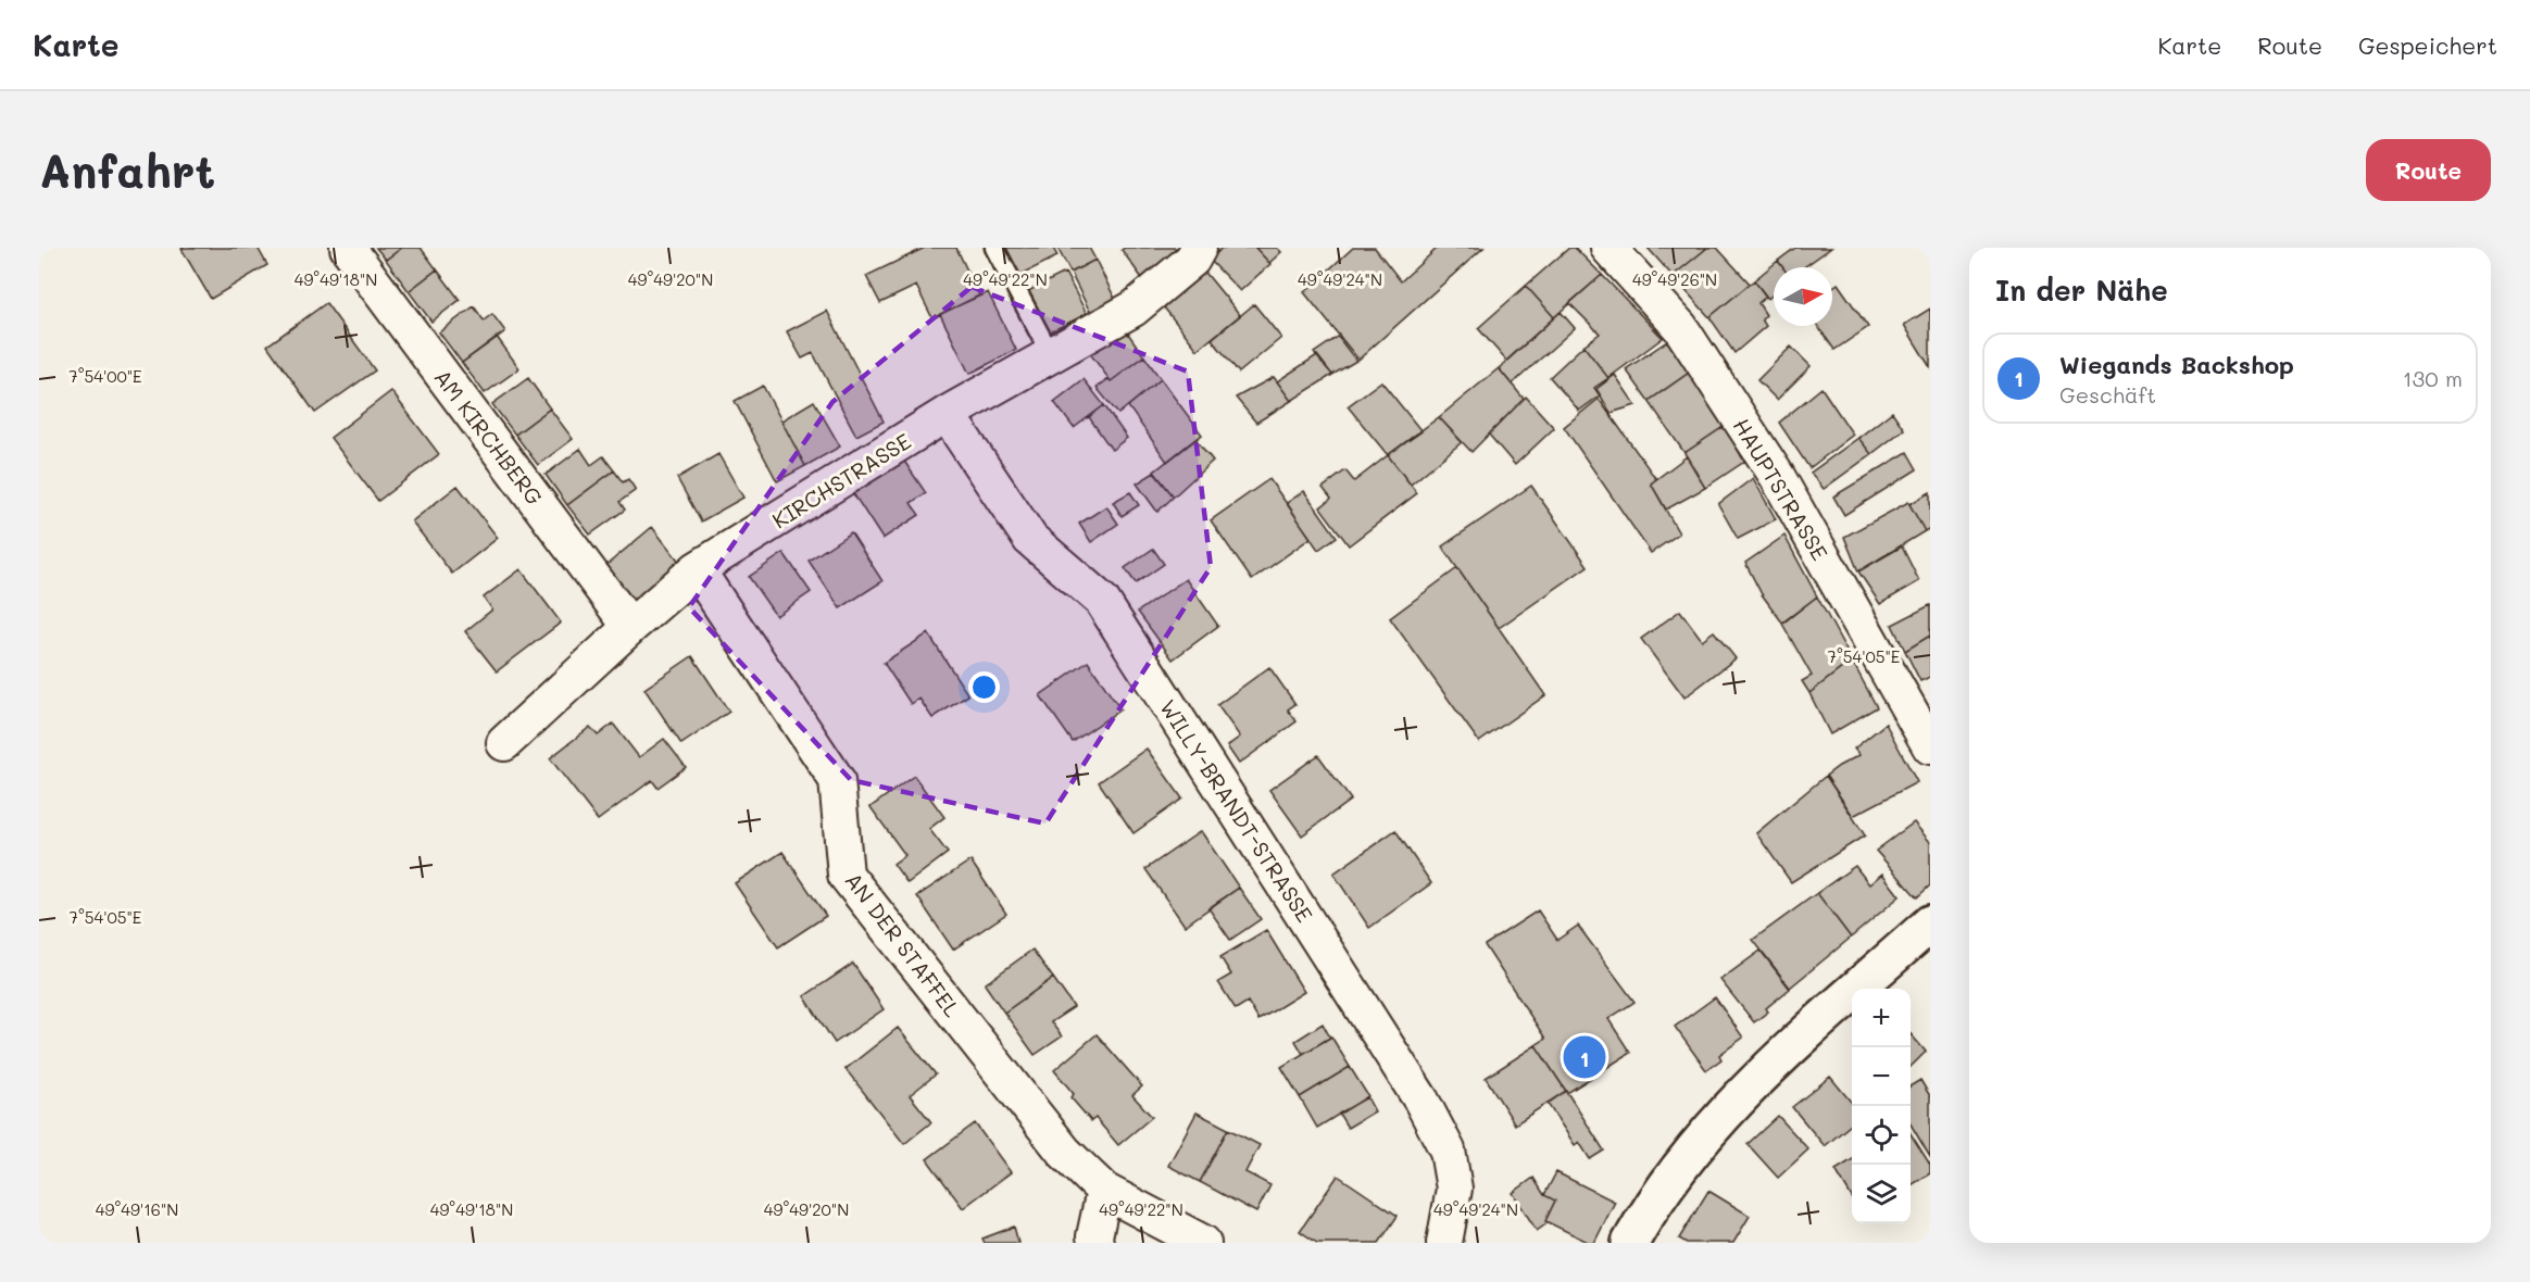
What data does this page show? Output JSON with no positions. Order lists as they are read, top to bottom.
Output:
{
  "streets": {
    "street": [
      "AM KIRCHBERG",
      "KIRCHSTRASSE",
      "HAUPTSTRASSE",
      "WILLY-BRANDT-STRASSE",
      "AN DER STAFFEL"
    ]
  },
  "crossings": [
    ["AM KIRCHBERG", "KIRCHSTRASSE"],
    ["KIRCHSTRASSE", "WILLY-BRANDT-STRASSE"],
    ["KIRCHSTRASSE", "AN DER STAFFEL"]
  ],
  "north": "right",
  "page": {
    "header": "Karte",
    "nav": ["Karte", "Route", "Gespeichert"],
    "buttons": "Route",
    "title": "Anfahrt",
    "heading": "In der Nähe",
    "list": [
      {
        "mark": "1",
        "name": "Wiegands Backshop",
        "note": "Geschäft",
        "value": "130 m"
      }
    ],
    "map_buttons": ["+", "−"],
    "pins": "1"
  },
  "coordinates": [
    "49°49'18\"N",
    "49°49'20\"N",
    "49°49'22\"N",
    "49°49'24\"N",
    "49°49'26\"N",
    "7°54'00\"E",
    "7°54'05\"E",
    "49°49'16\"N"
  ]
}
